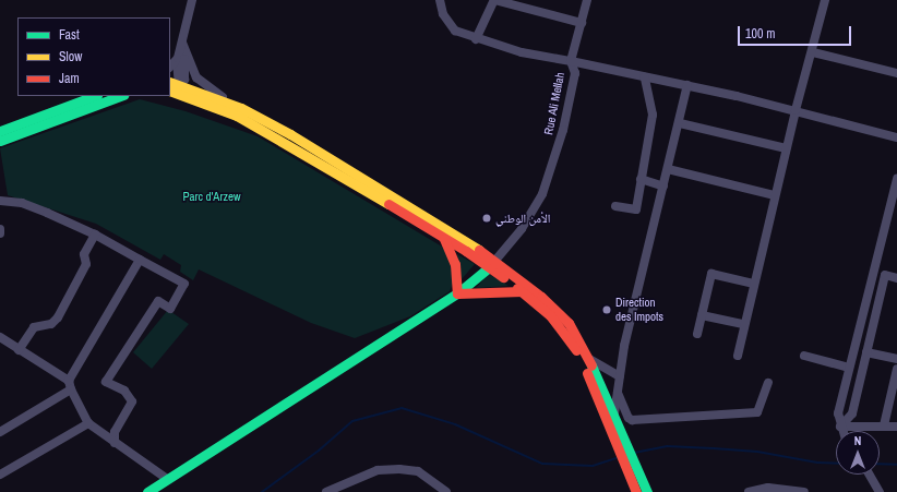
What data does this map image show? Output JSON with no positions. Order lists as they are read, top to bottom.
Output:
{
  "streets": {
    "street": ["Rue Ali Mellah"]
  },
  "parks": ["Parc d'Arzew"],
  "places": ["الأمن الوطني", "Direction des Impots"],
  "legend": ["Fast", "Slow", "Jam"],
  "scale_bar": "100 m",
  "north": "top"
}
